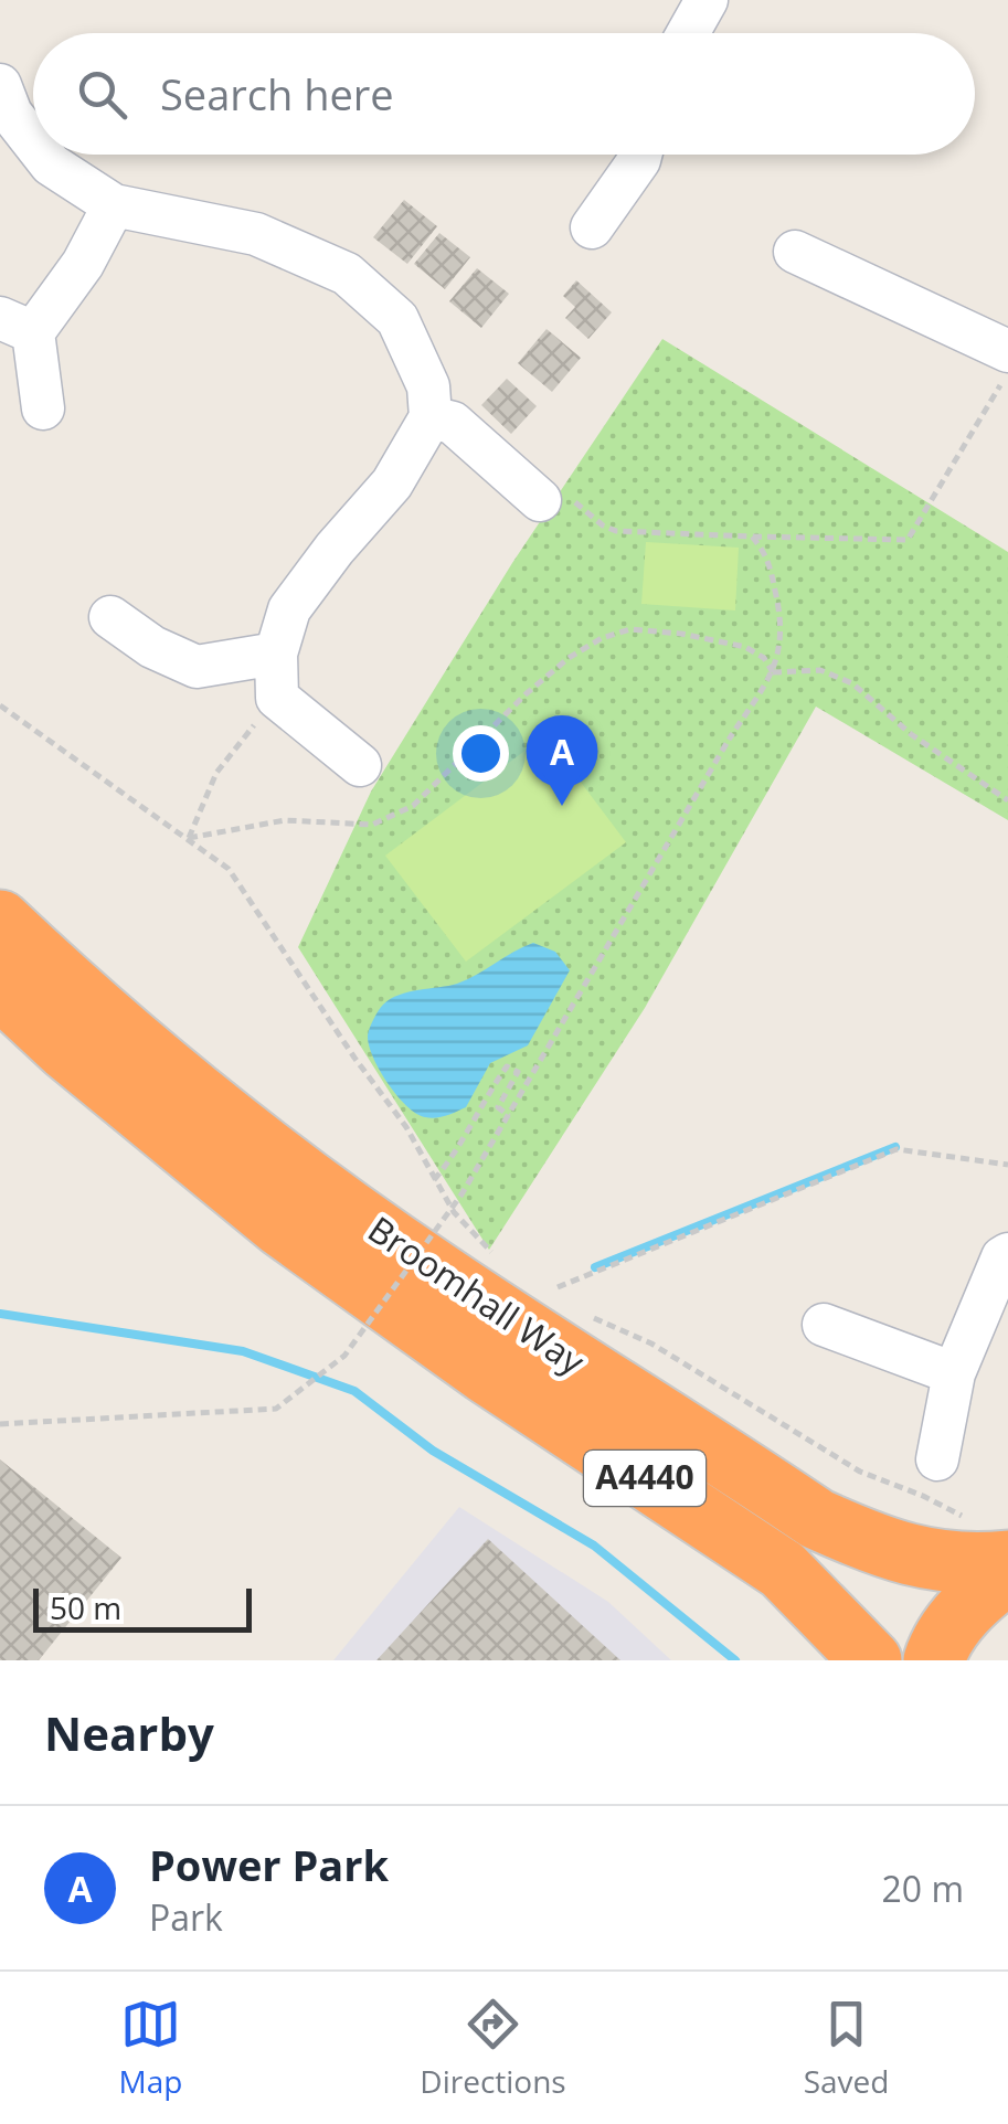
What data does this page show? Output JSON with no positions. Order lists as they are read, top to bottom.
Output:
{
  "streets": {
    "highway": ["Broomhall Way", "A4440"]
  },
  "scale_bar": "50 m",
  "page": {
    "search": "Search here",
    "pins": "A",
    "scale": "50 m",
    "heading": "Nearby",
    "list": [
      {
        "mark": "A",
        "name": "Power Park",
        "note": "Park",
        "value": "20 m"
      }
    ],
    "nav": ["Map", "Directions", "Saved"]
  }
}
